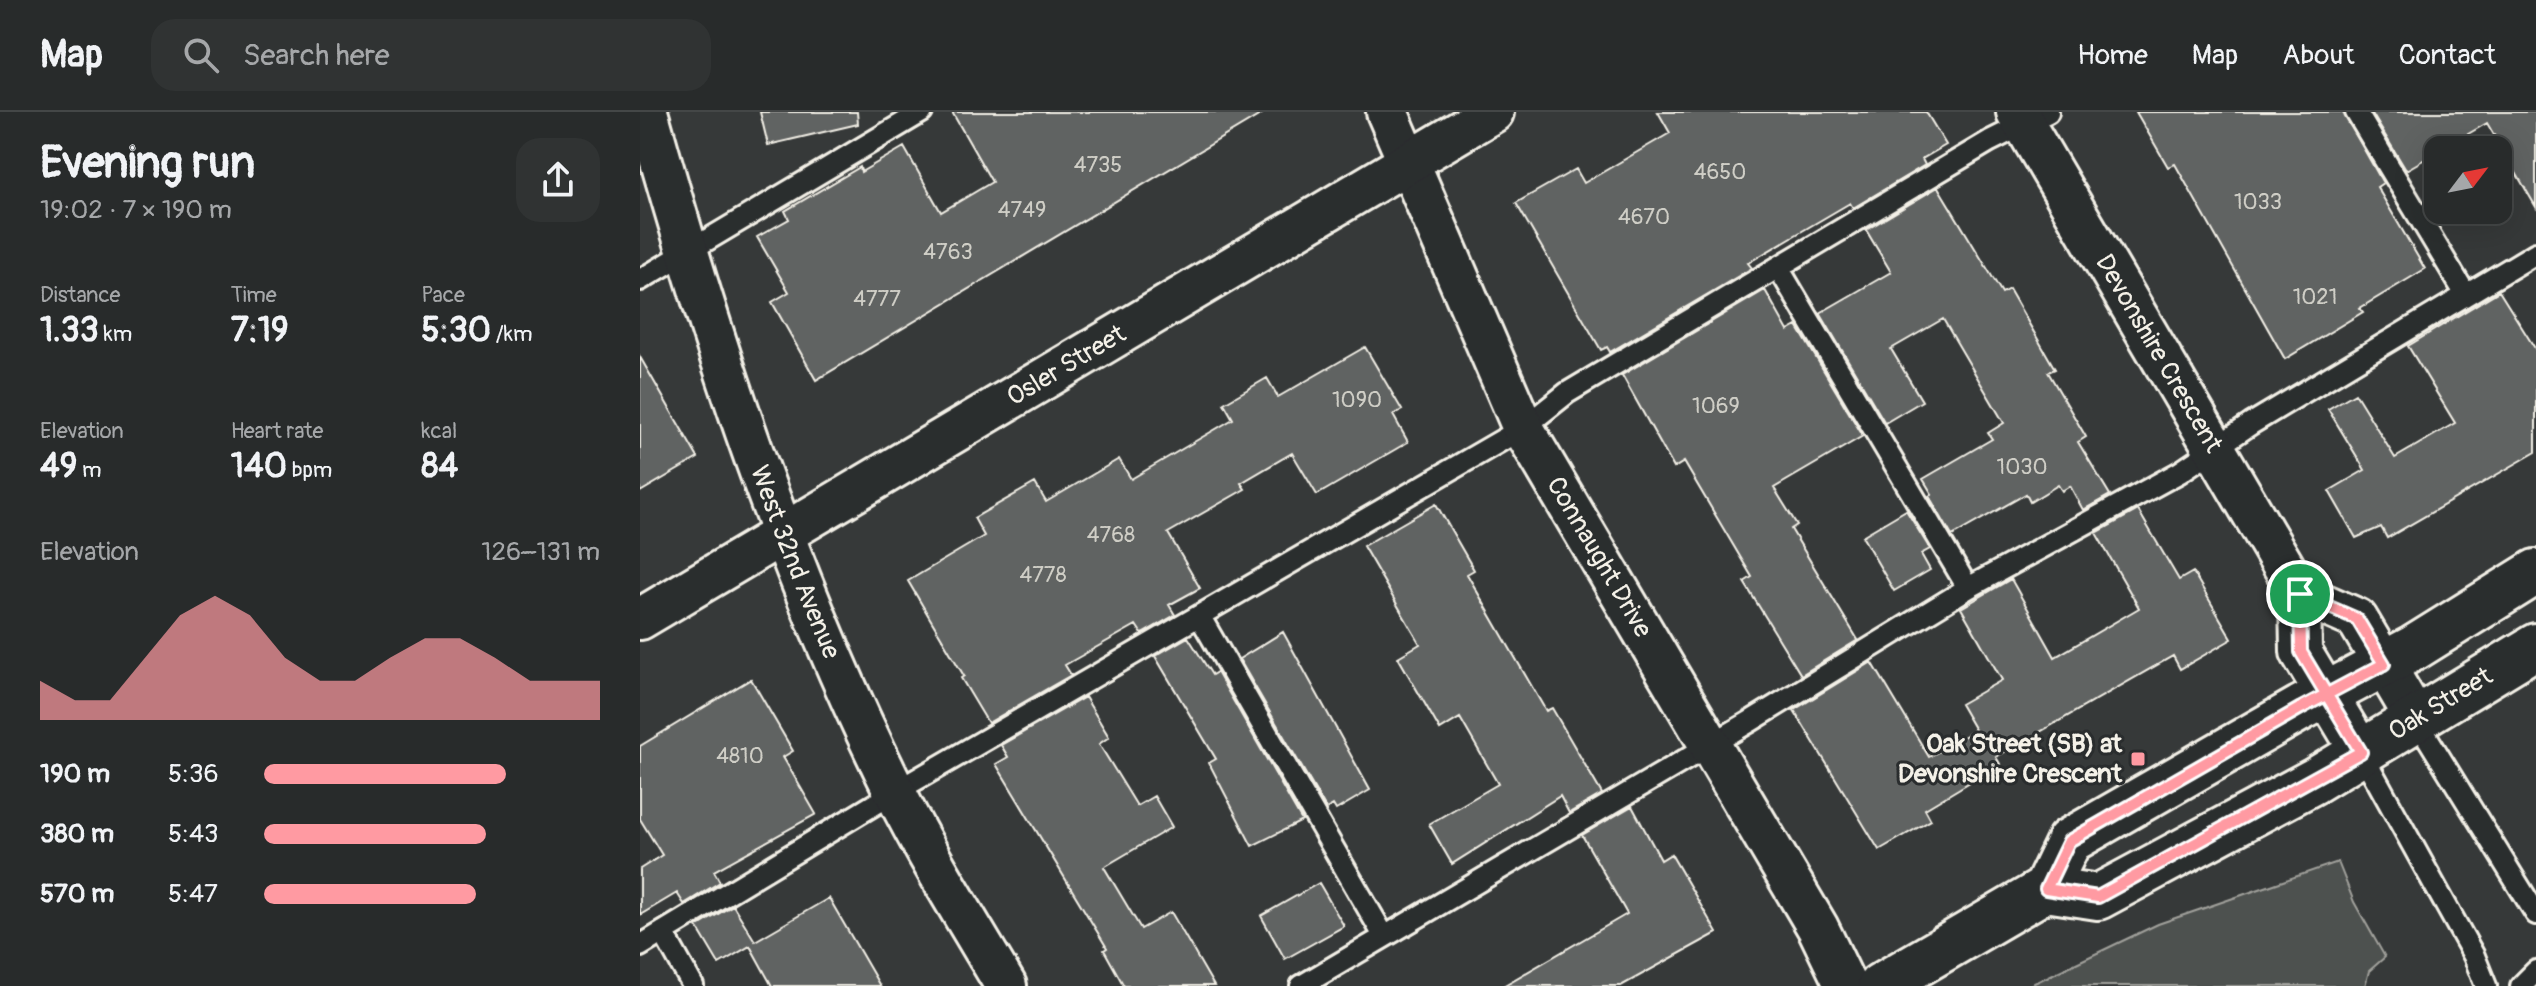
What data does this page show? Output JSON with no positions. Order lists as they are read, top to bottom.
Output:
{
  "streets": {
    "main road": ["Oak Street"],
    "street": [
      "Devonshire Crescent",
      "Osler Street",
      "Connaught Drive",
      "West 32nd Avenue"
    ]
  },
  "crossings": [
    ["Devonshire Crescent", "Oak Street"],
    ["Osler Street", "Connaught Drive"],
    ["Osler Street", "West 32nd Avenue"]
  ],
  "places": {
    "transit": ["Oak Street (SB) at Devonshire Crescent"]
  },
  "house_numbers": [
    "4735",
    "4650",
    "1033",
    "4749",
    "4670",
    "4763",
    "1021",
    "4777",
    "1090",
    "1069",
    "1030",
    "4768",
    "4778",
    "4810"
  ],
  "north": "top right",
  "page": {
    "header": "Map",
    "search": "Search here",
    "nav": [
      "Home",
      "Map",
      "About",
      "Contact"
    ],
    "heading": ["Evening run", "19:02 · 7 × 190 m"],
    "stats": [
      ["Distance", "1.33 km"],
      ["Time", "7:19"],
      ["Pace", "5:30 /km"],
      ["Elevation", "49 m"],
      ["Heart rate", "140 bpm"],
      ["kcal", "84"]
    ],
    "chart": ["Elevation", "126–131 m"],
    "list": [
      {
        "name": "190 m",
        "note": "5:36"
      },
      {
        "name": "380 m",
        "note": "5:43"
      },
      {
        "name": "570 m",
        "note": "5:47"
      }
    ]
  }
}
